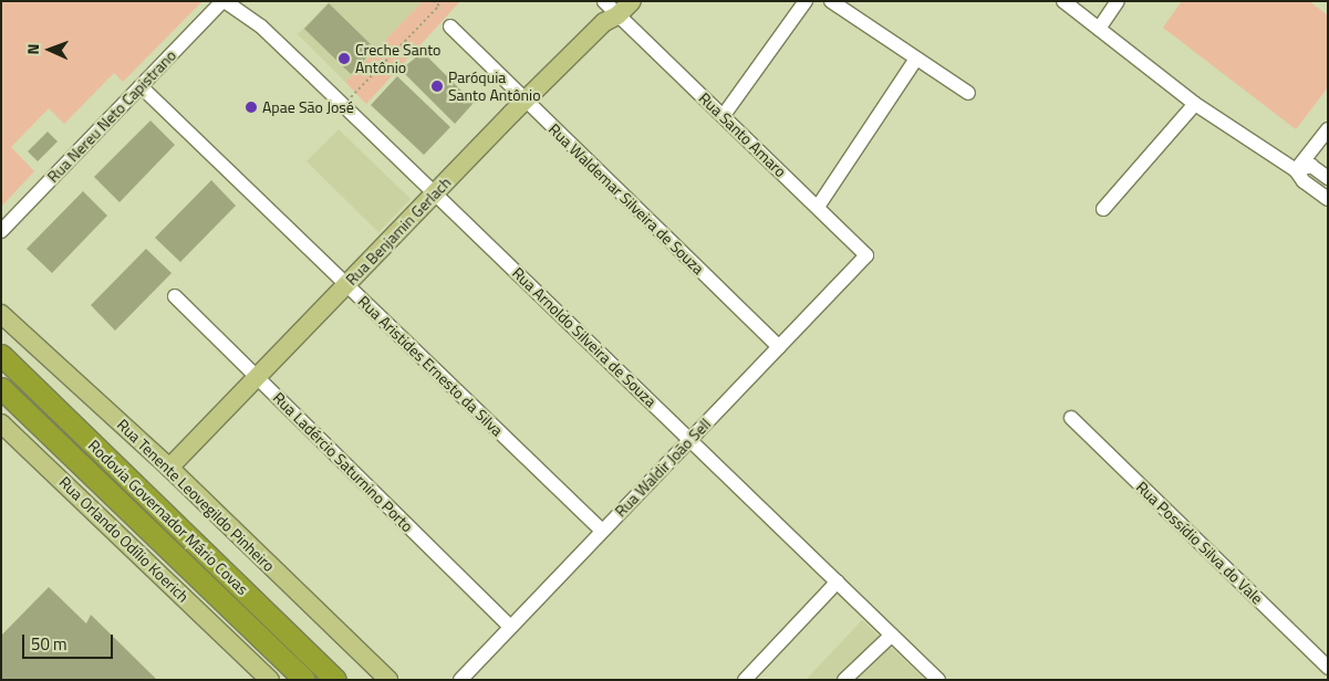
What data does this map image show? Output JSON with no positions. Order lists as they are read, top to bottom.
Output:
{
  "streets": {
    "highway": ["Rodovia Governador Mário Covas"],
    "main road": ["Rua Benjamin Gerlach", "Rua Tenente Leovegildo Pinheiro", "Rua Orlando Odílio Koerich"],
    "street": [
      "Rua Nereu Neto Capistrano",
      "Rua Santo Amaro",
      "Rua Waldemar Silveira de Souza",
      "Rua Arnoldo Silveira de Souza",
      "Rua Aristides Ernesto da Silva",
      "Rua Ladércio Saturnino Porto",
      "Rua Waldir João Sell",
      "Rua Possídio Silva do Vale"
    ]
  },
  "crossings": [
    ["Rua Nereu Neto Capistrano", "Rua Arnoldo Silveira de Souza"],
    ["Rua Nereu Neto Capistrano", "Rua Aristides Ernesto da Silva"],
    ["Rua Santo Amaro", "Rua Benjamin Gerlach"],
    ["Rua Santo Amaro", "Rua Waldir João Sell"],
    ["Rua Waldemar Silveira de Souza", "Rua Benjamin Gerlach"],
    ["Rua Waldemar Silveira de Souza", "Rua Waldir João Sell"],
    ["Rua Benjamin Gerlach", "Rua Arnoldo Silveira de Souza"],
    ["Rua Benjamin Gerlach", "Rua Aristides Ernesto da Silva"],
    ["Rua Benjamin Gerlach", "Rua Ladércio Saturnino Porto"],
    ["Rua Benjamin Gerlach", "Rua Tenente Leovegildo Pinheiro"],
    ["Rua Arnoldo Silveira de Souza", "Rua Waldir João Sell"],
    ["Rua Aristides Ernesto da Silva", "Rua Waldir João Sell"],
    ["Rua Ladércio Saturnino Porto", "Rua Waldir João Sell"]
  ],
  "places": ["Creche Santo Antônio", "Paróquia Santo Antônio", "Apae São José"],
  "scale_bar": "50 m",
  "north": "left"
}
